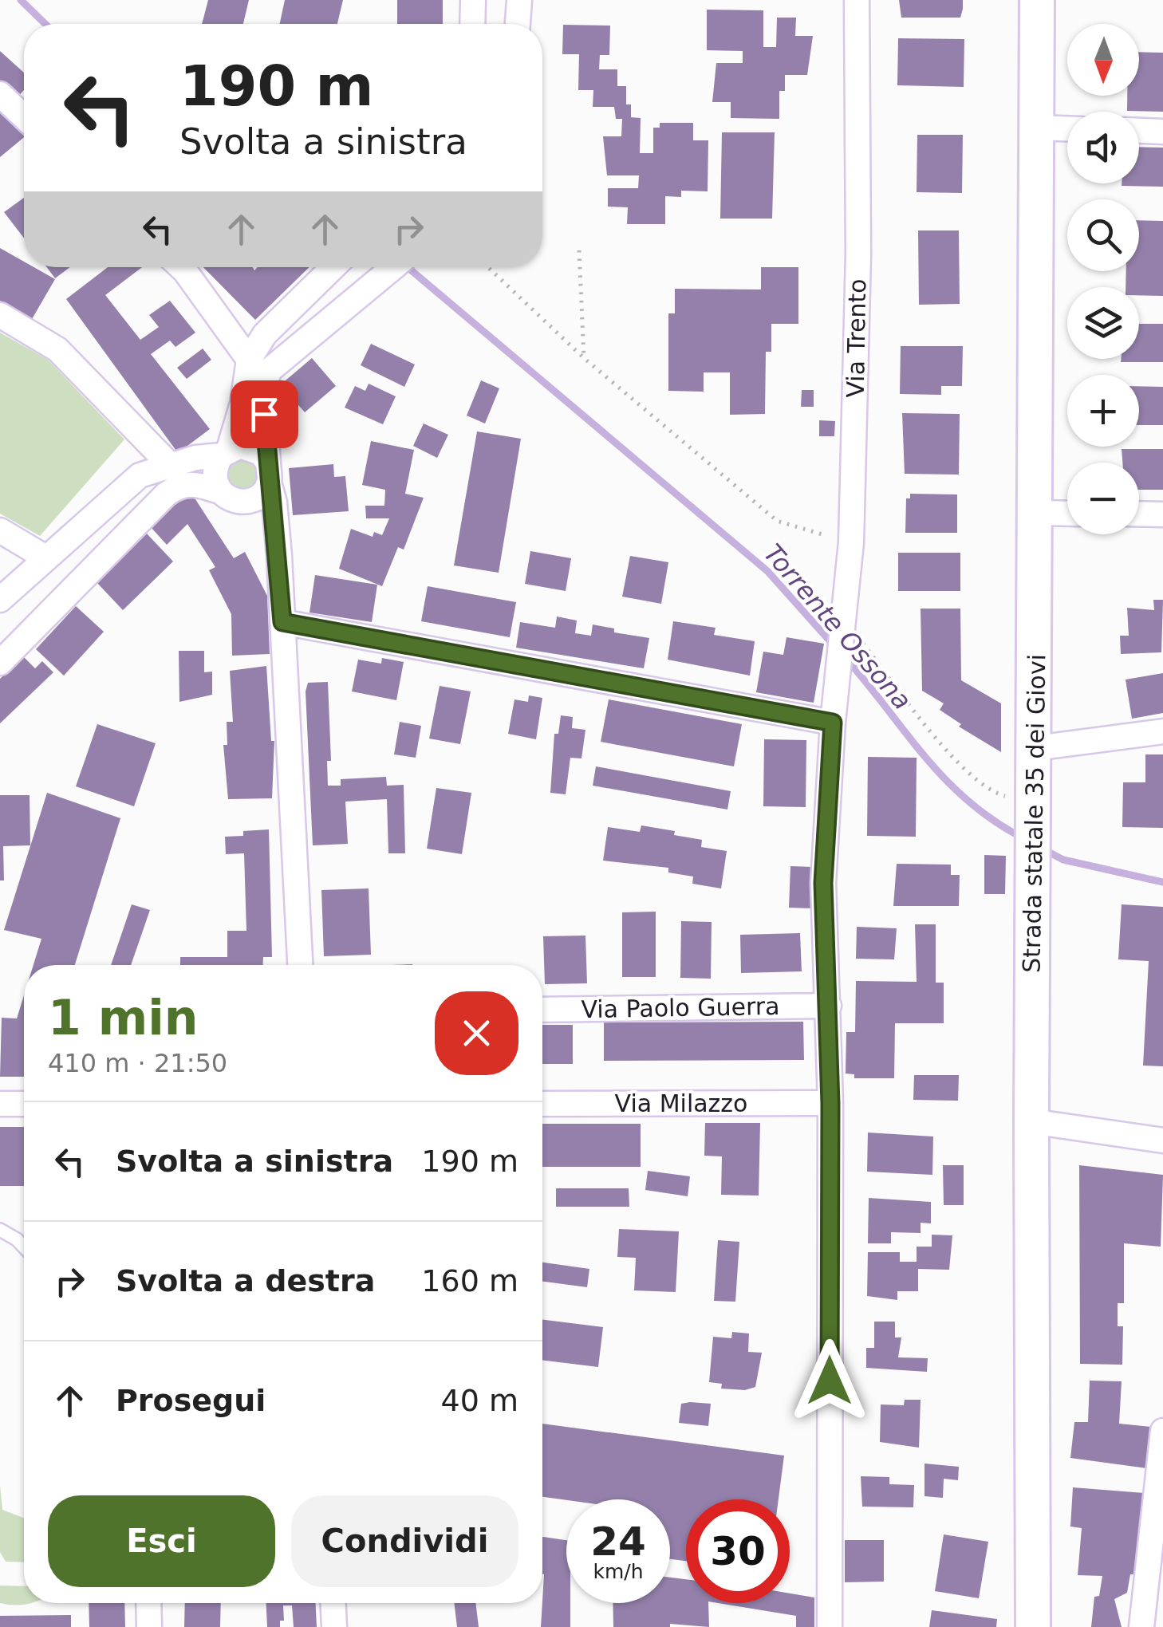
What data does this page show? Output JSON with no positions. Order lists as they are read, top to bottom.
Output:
{
  "streets": {
    "main road": ["Strada statale 35 dei Giovi"],
    "street": ["Via Trento", "Via Paolo Guerra", "Via Milazzo"]
  },
  "crossings": [
    ["Via Trento", "Via Paolo Guerra"],
    ["Via Trento", "Via Milazzo"]
  ],
  "water": ["Torrente Ossona"],
  "north": "bottom",
  "page": {
    "map_buttons": ["+", "−"],
    "turn": ["190 m", "Svolta a sinistra"],
    "heading": ["1 min", "410 m · 21:50"],
    "list": [
      {
        "name": "Svolta a sinistra",
        "value": "190 m"
      },
      {
        "name": "Svolta a destra",
        "value": "160 m"
      },
      {
        "name": "Prosegui",
        "value": "40 m"
      }
    ],
    "buttons": ["Esci", "Condividi"],
    "speed": "24 km/h",
    "limit": "30"
  }
}
